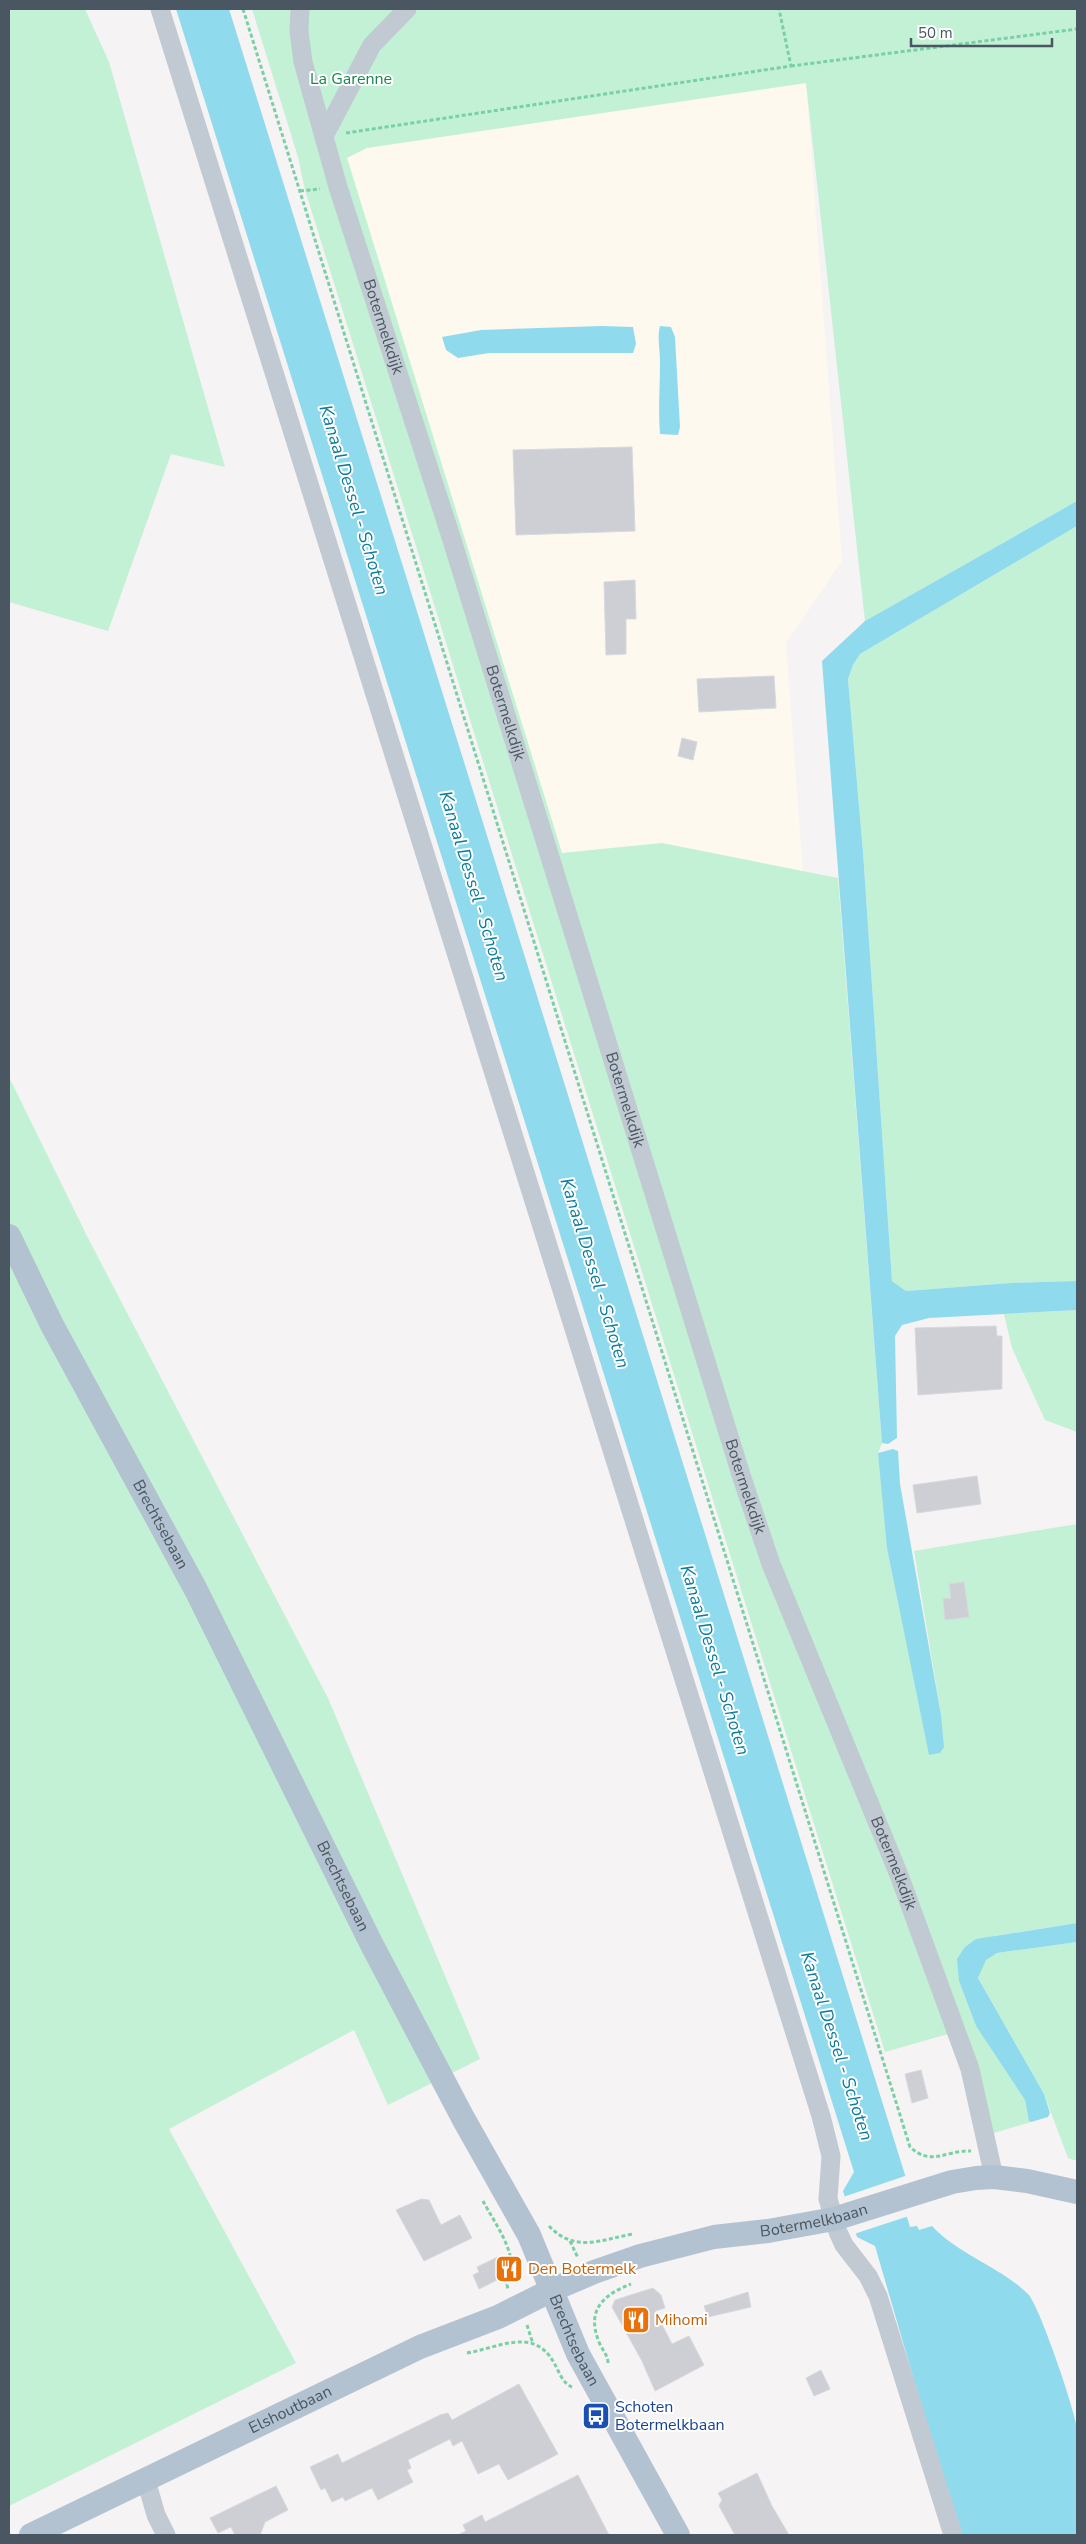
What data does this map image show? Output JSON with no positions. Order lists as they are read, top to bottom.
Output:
{
  "streets": {
    "main road": ["Brechtsebaan", "Botermelkbaan", "Elshoutbaan"],
    "street": ["Botermelkdijk"]
  },
  "crossings": [
    ["Botermelkdijk", "Botermelkbaan"],
    ["Brechtsebaan", "Botermelkbaan"],
    ["Brechtsebaan", "Elshoutbaan"],
    ["Botermelkbaan", "Elshoutbaan"]
  ],
  "water": ["Kanaal Dessel - Schoten"],
  "parks": ["La Garenne"],
  "places": {
    "restaurant": ["Den Botermelk", "Mihomi"],
    "bus stop": ["Schoten Botermelkbaan"]
  },
  "scale_bar": "50 m"
}
